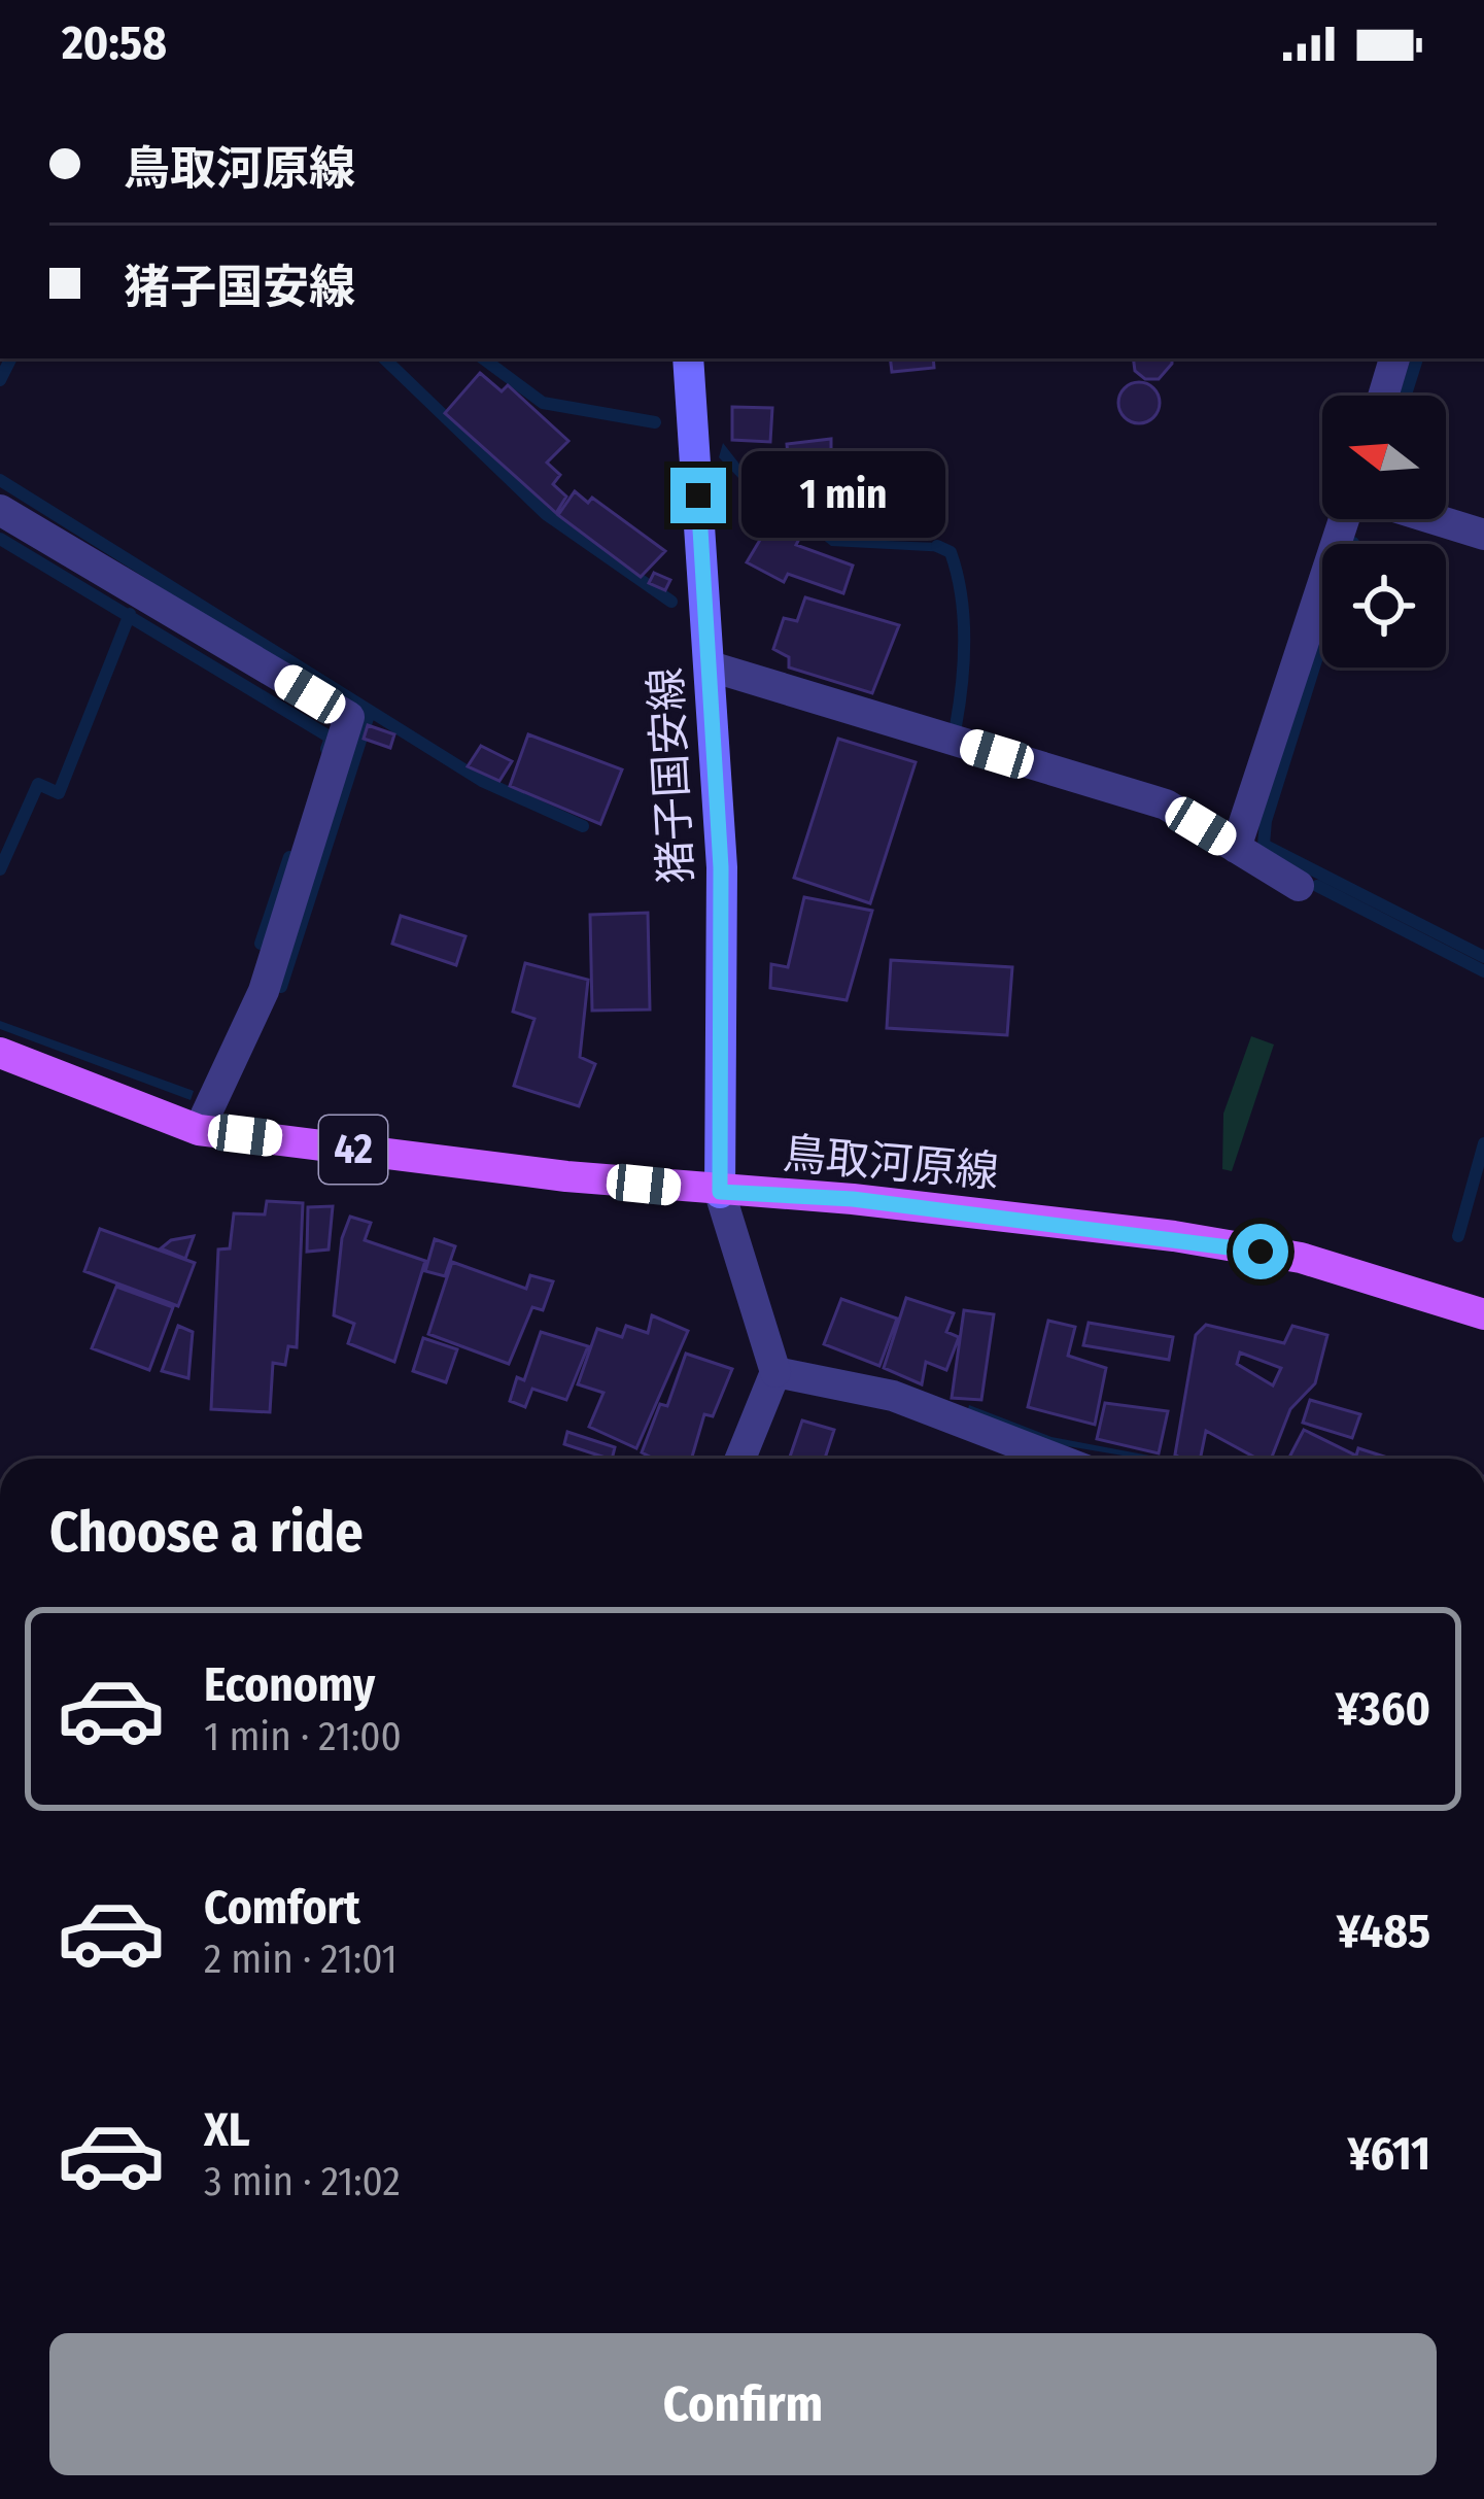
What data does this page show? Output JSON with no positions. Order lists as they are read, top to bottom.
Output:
{
  "streets": {
    "main road": ["猪子国安線", "42", "鳥取河原線"]
  },
  "crossings": [
    ["猪子国安線", "鳥取河原線"]
  ],
  "north": "left",
  "page": {
    "status": "20:58",
    "banner": ["鳥取河原線", "猪子国安線"],
    "bubble": "1 min",
    "heading": "Choose a ride",
    "list": [
      {
        "name": "Economy",
        "note": "1 min · 21:00",
        "value": "¥360"
      },
      {
        "name": "Comfort",
        "note": "2 min · 21:01",
        "value": "¥485"
      },
      {
        "name": "XL",
        "note": "3 min · 21:02",
        "value": "¥611"
      }
    ],
    "buttons": "Confirm"
  }
}
